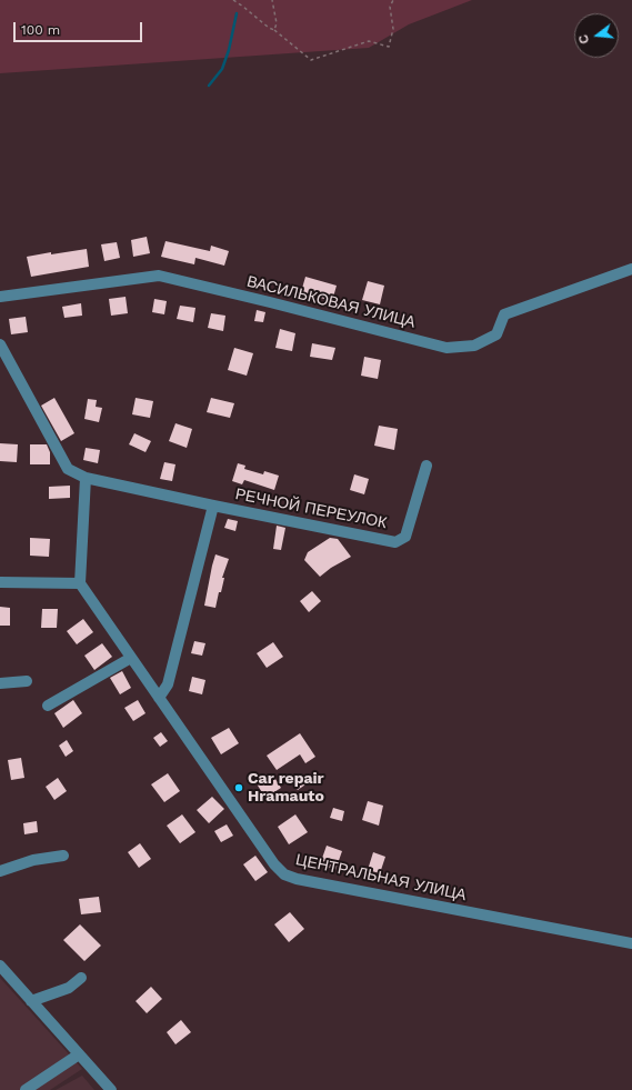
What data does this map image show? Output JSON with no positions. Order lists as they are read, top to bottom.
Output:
{
  "streets": {
    "street": ["ВАСИЛЬКОВАЯ УЛИЦА", "РЕЧНОЙ ПЕРЕУЛОК", "ЦЕНТРАЛЬНАЯ УЛИЦА"]
  },
  "places": ["Car repair Hramauto"],
  "scale_bar": "100 m",
  "north": "left"
}
